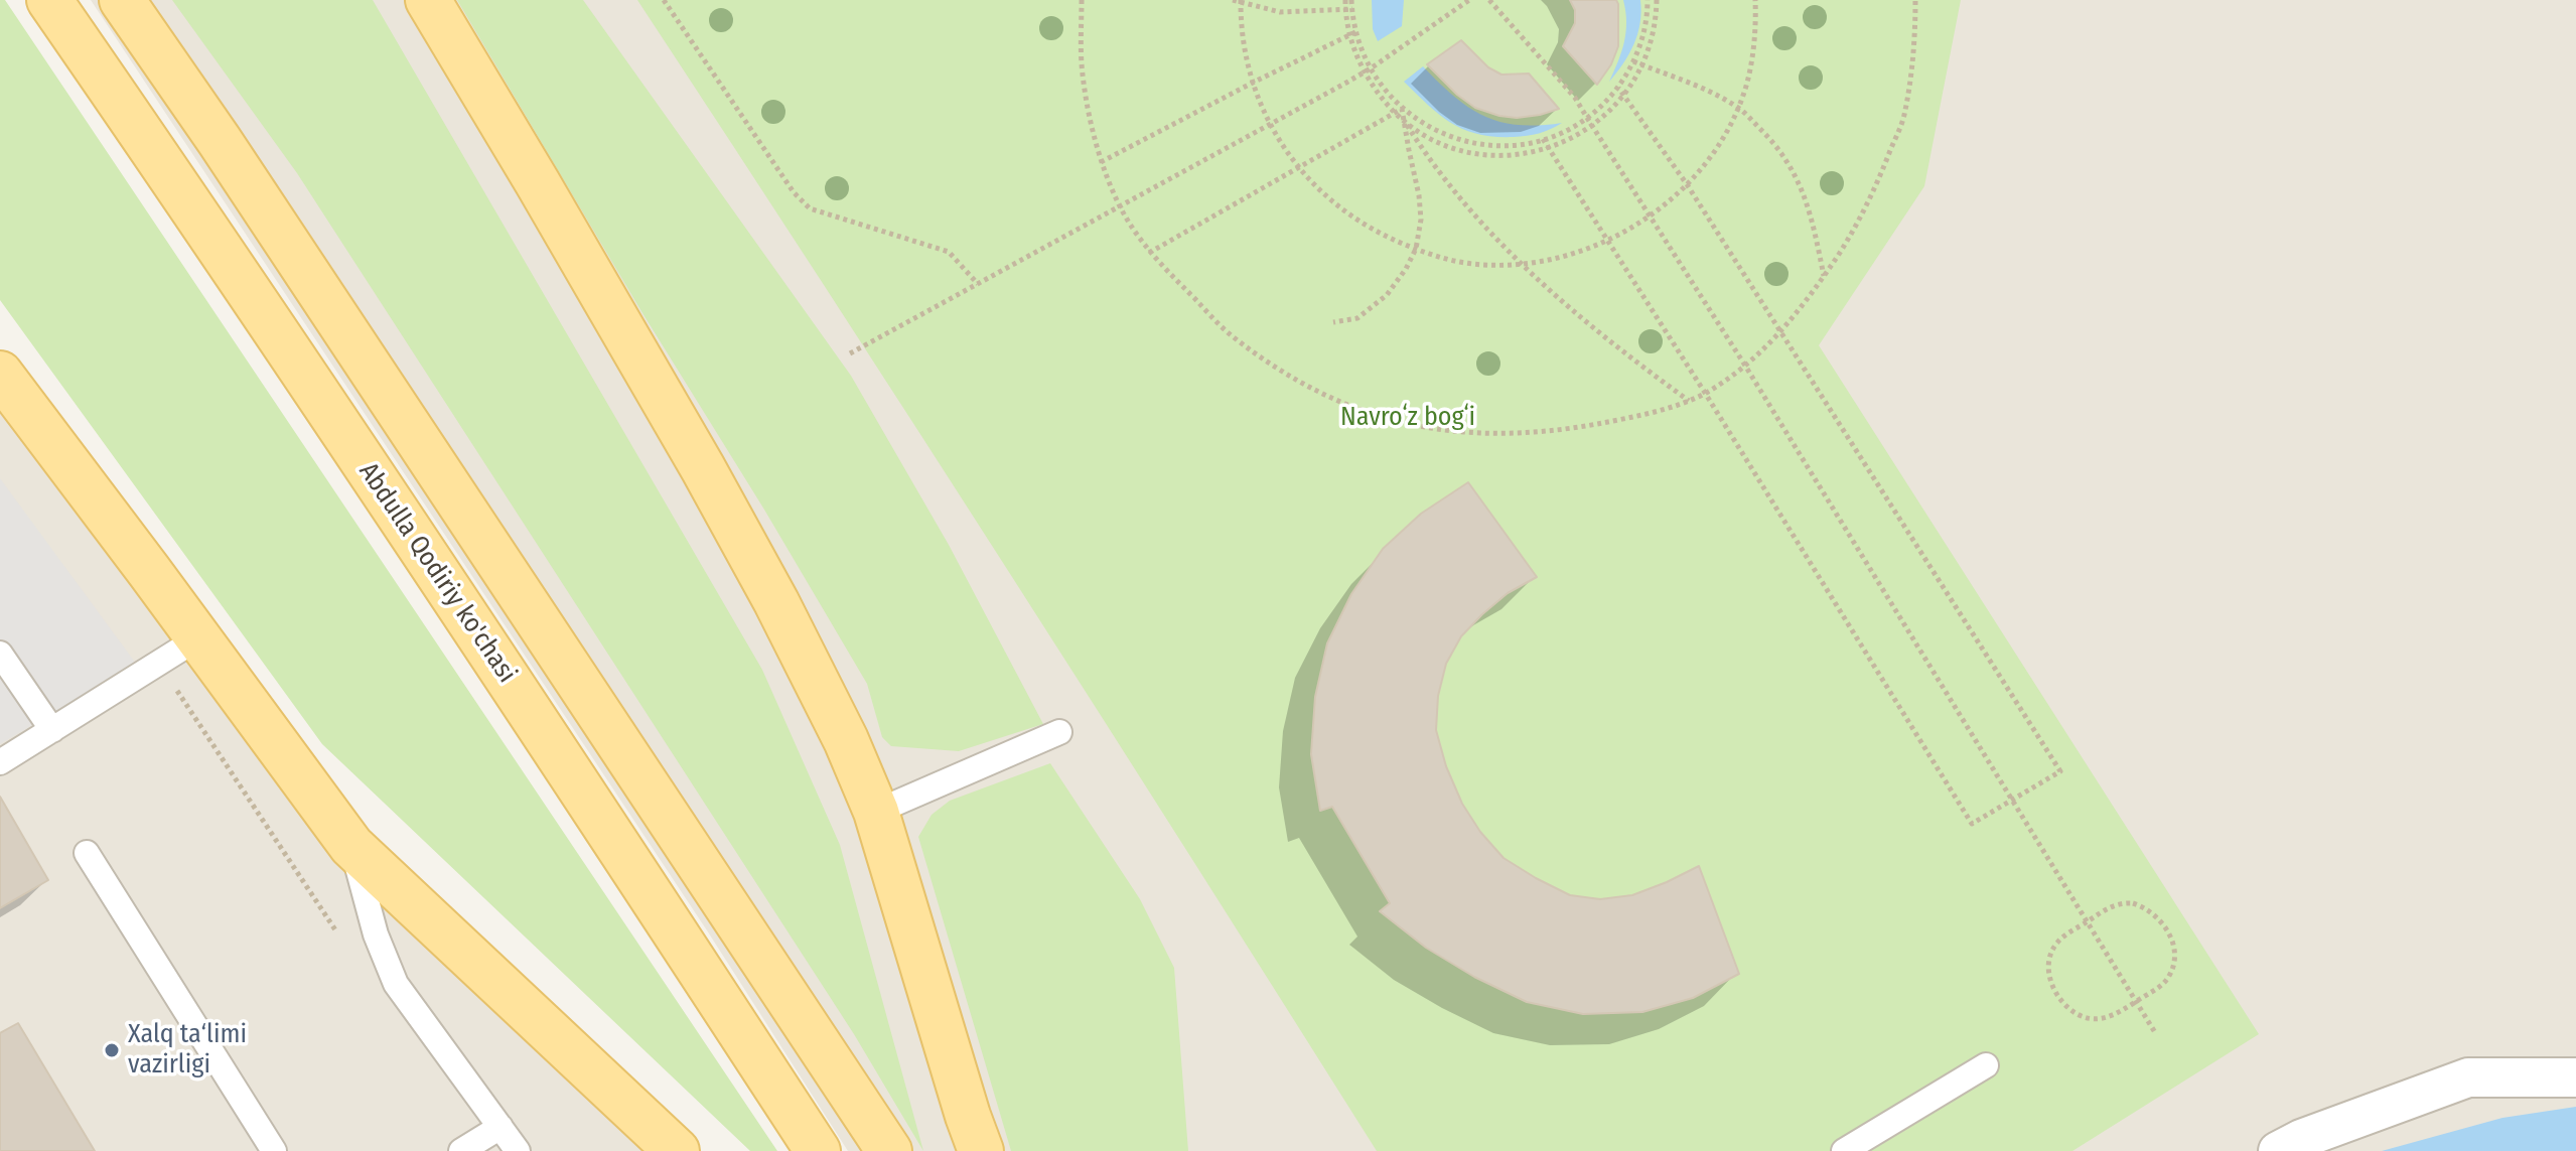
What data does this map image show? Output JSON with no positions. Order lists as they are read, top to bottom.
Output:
{
  "streets": {
    "main road": ["Abdulla Qodiriy ko'chasi"]
  },
  "parks": ["Navroʻz bogʻi"],
  "places": ["Xalq ta‘limi vazirligi"]
}
